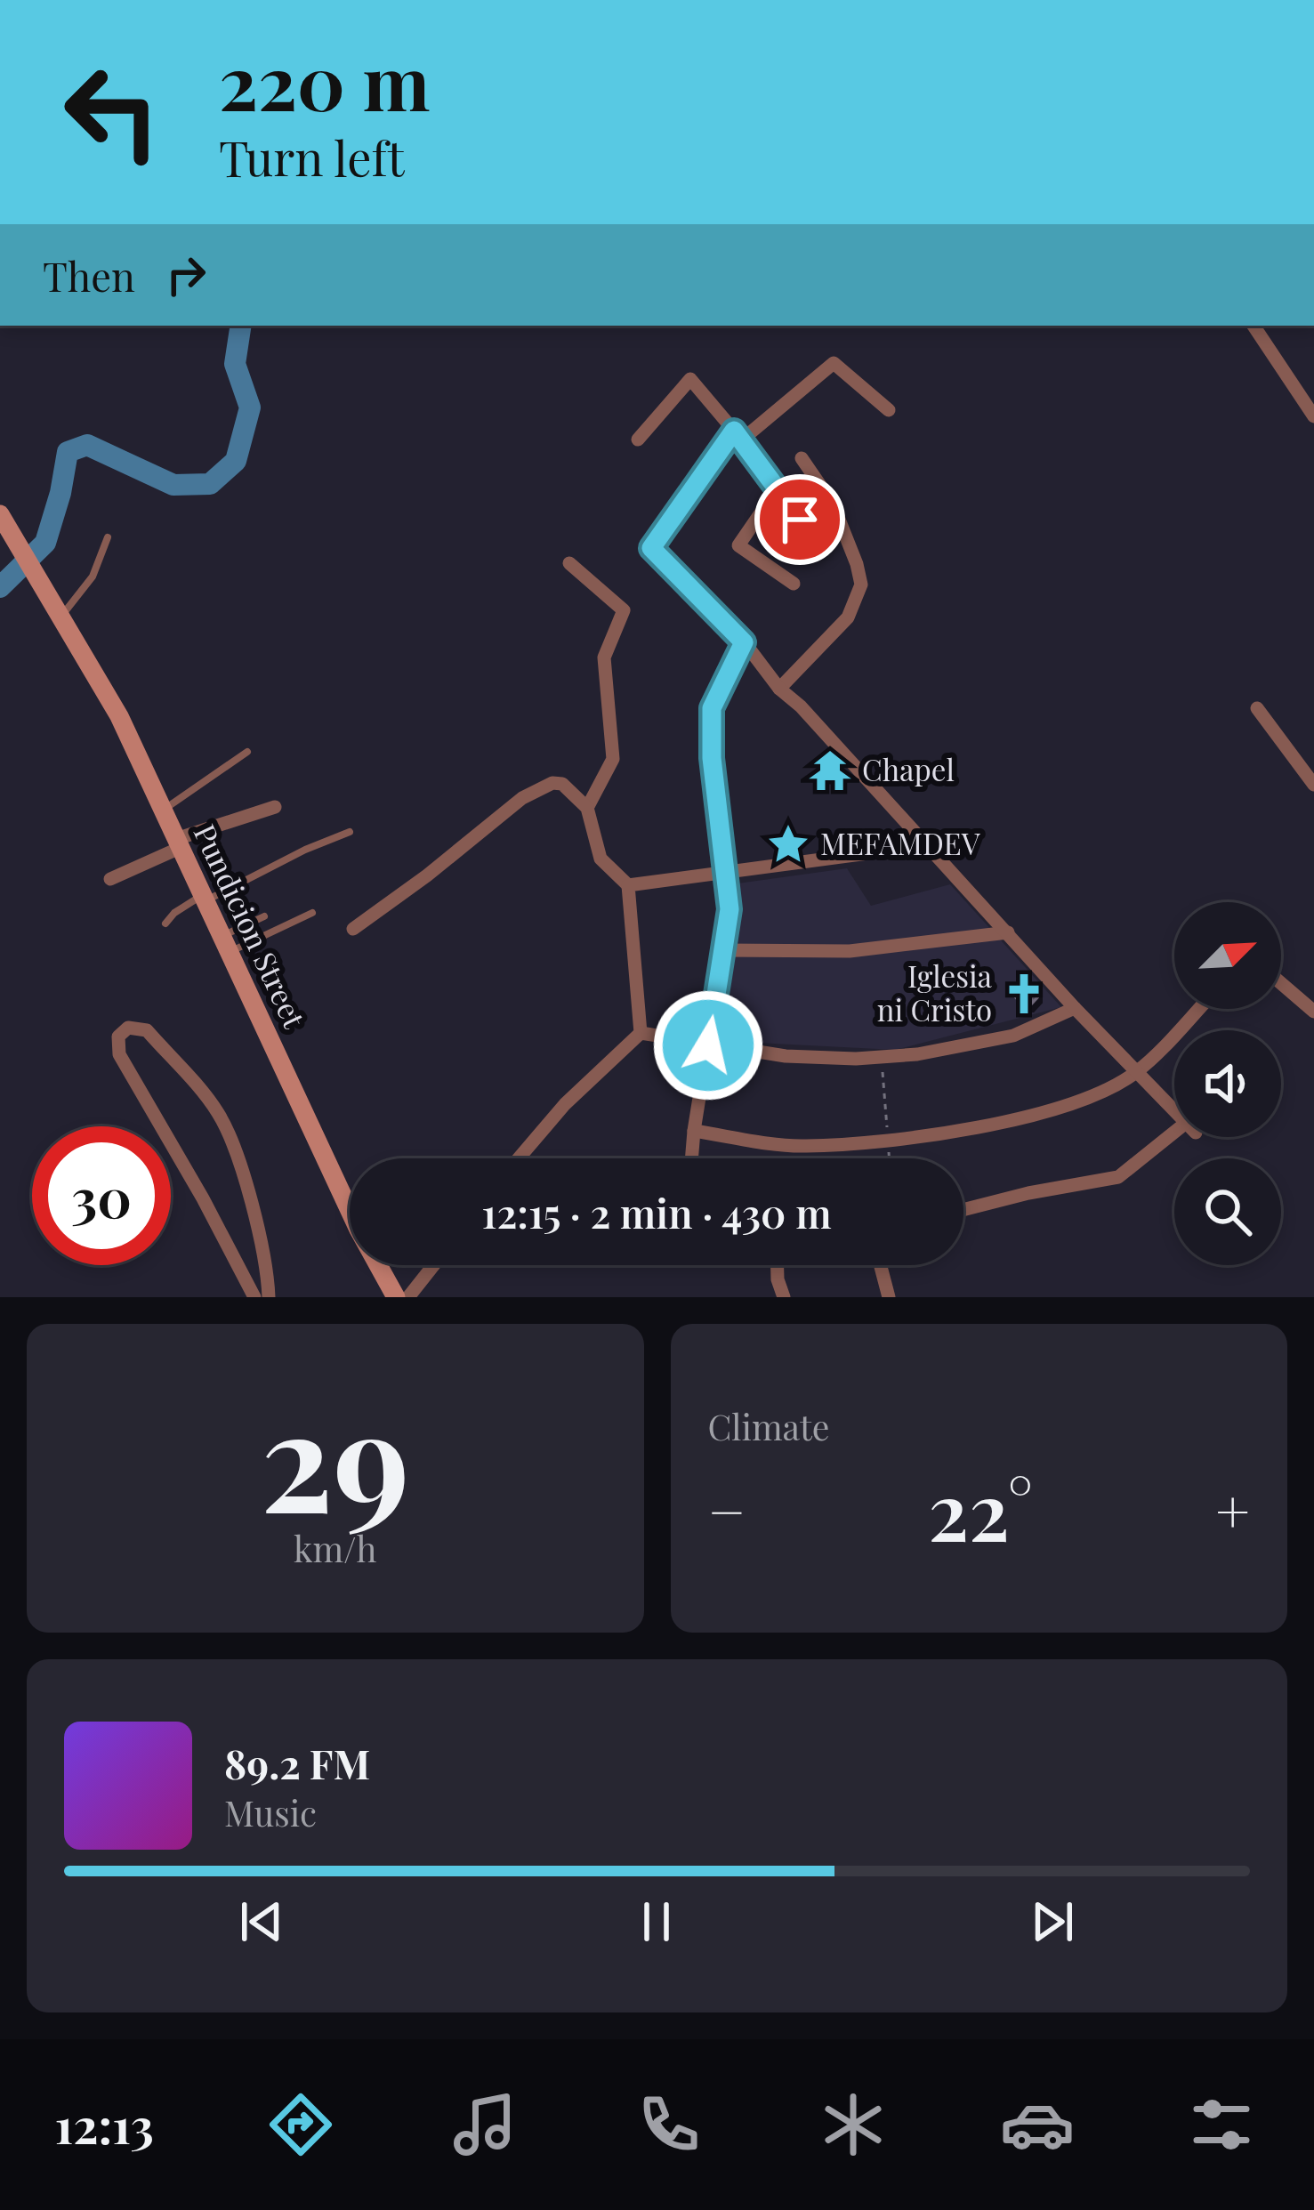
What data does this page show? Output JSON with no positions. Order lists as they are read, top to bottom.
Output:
{
  "streets": {
    "main road": ["Pundicion Street"]
  },
  "places": {
    "temple": ["Chapel"],
    "place": ["MEFAMDEV"],
    "church": ["Iglesia ni Cristo"]
  },
  "north": "top right",
  "page": {
    "turn": ["220 m", "Turn left"],
    "then": "Then",
    "limit": "30",
    "trip": "12:15 · 2 min · 430 m",
    "tile": [
      ["29", "km/h"],
      "Climate"
    ],
    "heat": ["−", "22°", "+"],
    "song": ["89.2 FM", "Music"],
    "tabs": "12:13"
  }
}
